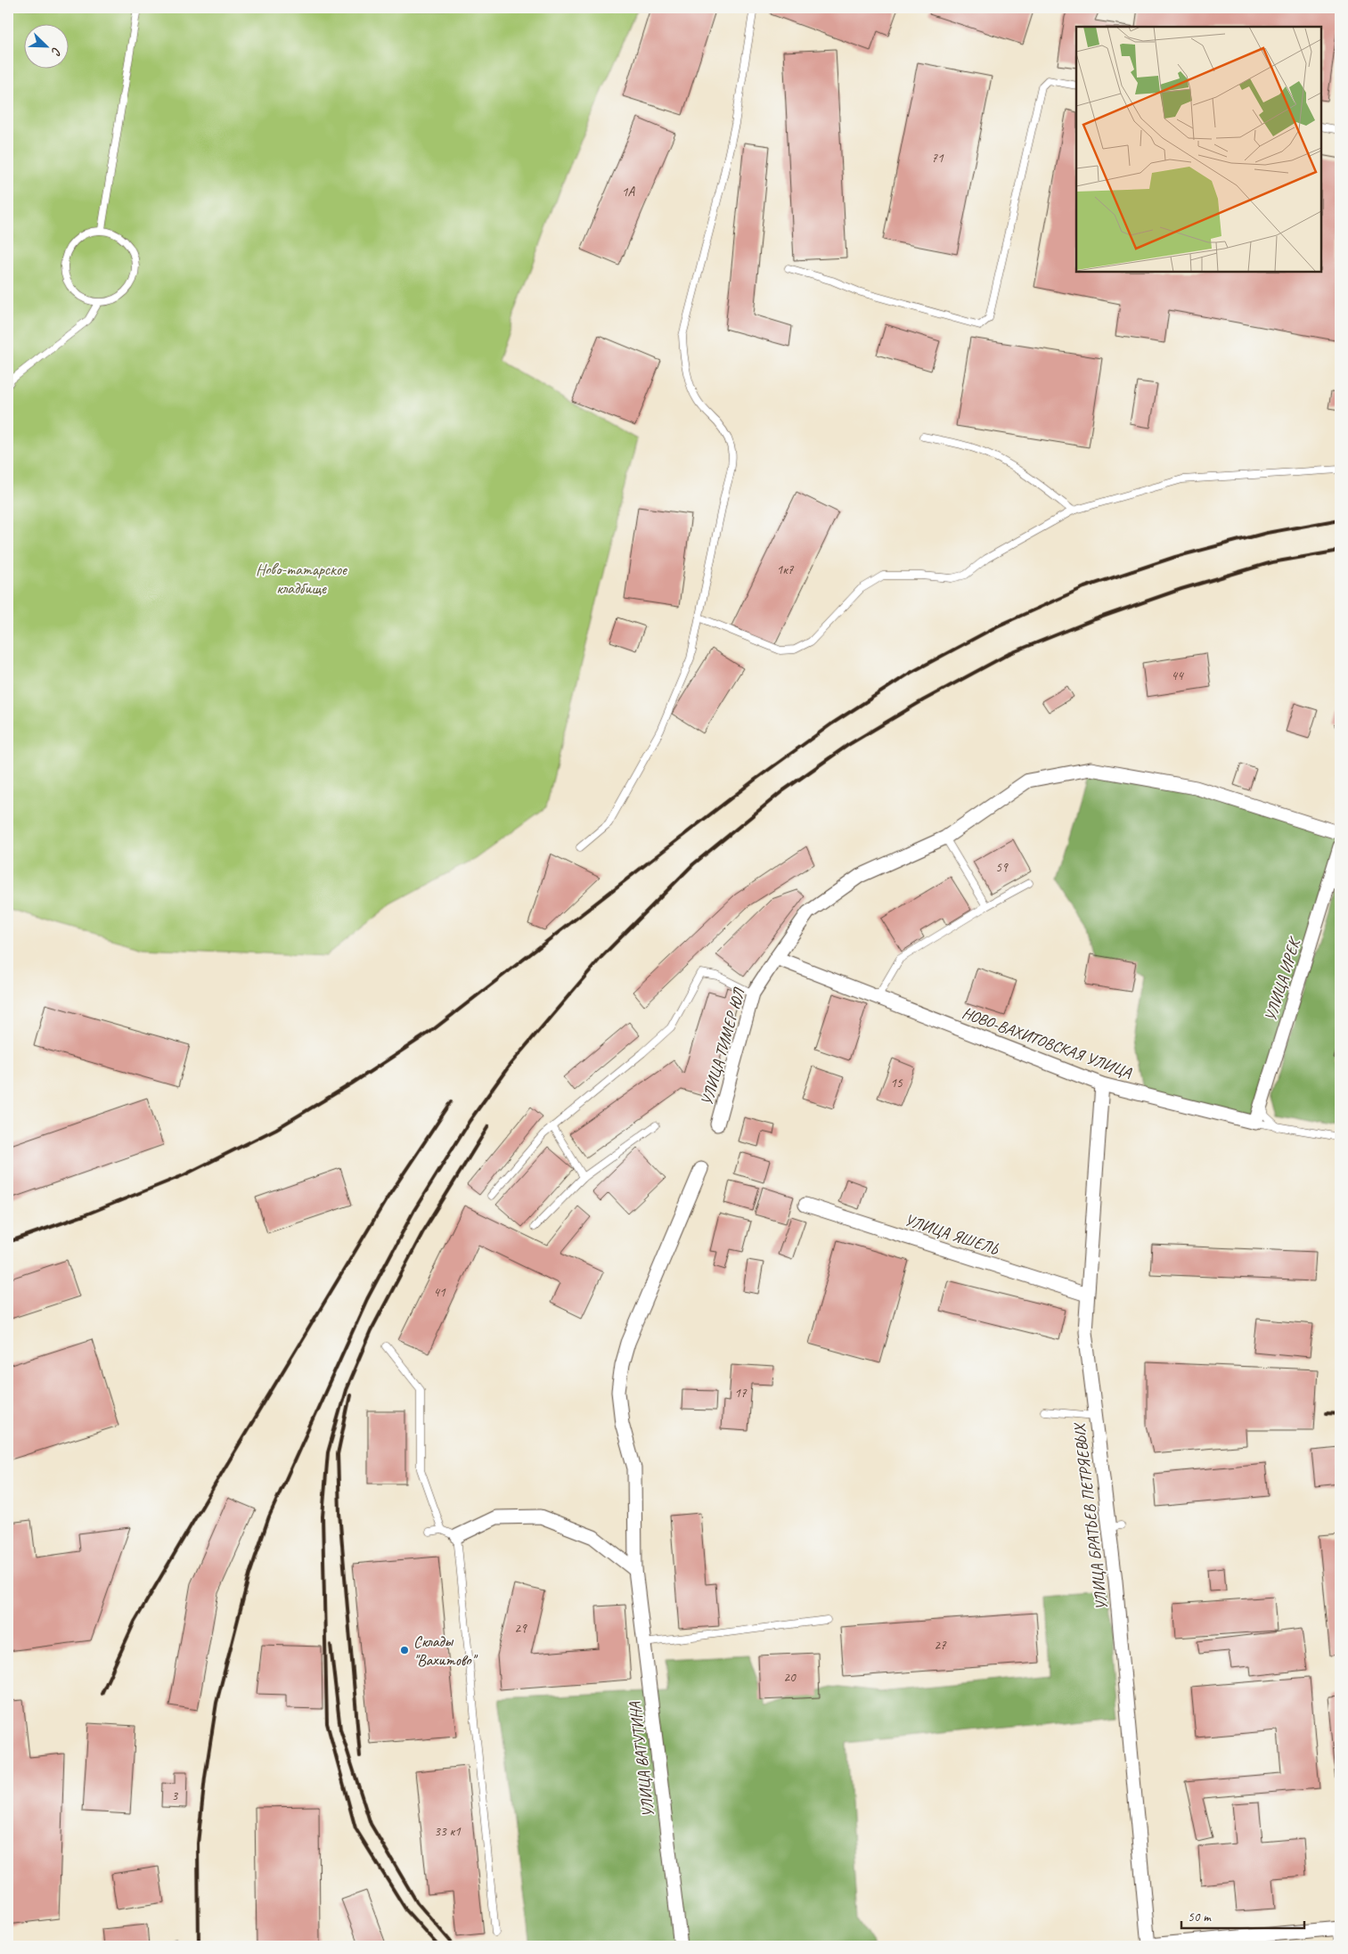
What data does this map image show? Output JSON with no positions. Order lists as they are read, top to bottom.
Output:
{
  "streets": {
    "street": [
      "УЛИЦА ИРЕК",
      "НОВО-ВАХИТОВСКАЯ УЛИЦА",
      "УЛИЦА ТИМЕР ЮЛ",
      "УЛИЦА ЯШЕЛЬ",
      "УЛИЦА БРАТЬЕВ ПЕТРЯЕВЫХ",
      "УЛИЦА ВАТУТИНА"
    ]
  },
  "crossings": [
    ["УЛИЦА ИРЕК", "НОВО-ВАХИТОВСКАЯ УЛИЦА"],
    ["НОВО-ВАХИТОВСКАЯ УЛИЦА", "УЛИЦА ТИМЕР ЮЛ"],
    ["НОВО-ВАХИТОВСКАЯ УЛИЦА", "УЛИЦА БРАТЬЕВ ПЕТРЯЕВЫХ"],
    ["УЛИЦА ЯШЕЛЬ", "УЛИЦА БРАТЬЕВ ПЕТРЯЕВЫХ"]
  ],
  "parks": ["Ново-татарское кладбище"],
  "places": ["Склады \"Вахитово\""],
  "house_numbers": [
    "71",
    "1А",
    "1к7",
    "44",
    "59",
    "15",
    "41",
    "17",
    "29",
    "27",
    "20",
    "3",
    "33 к1"
  ],
  "scale_bar": "50 m",
  "north": "bottom right"
}
